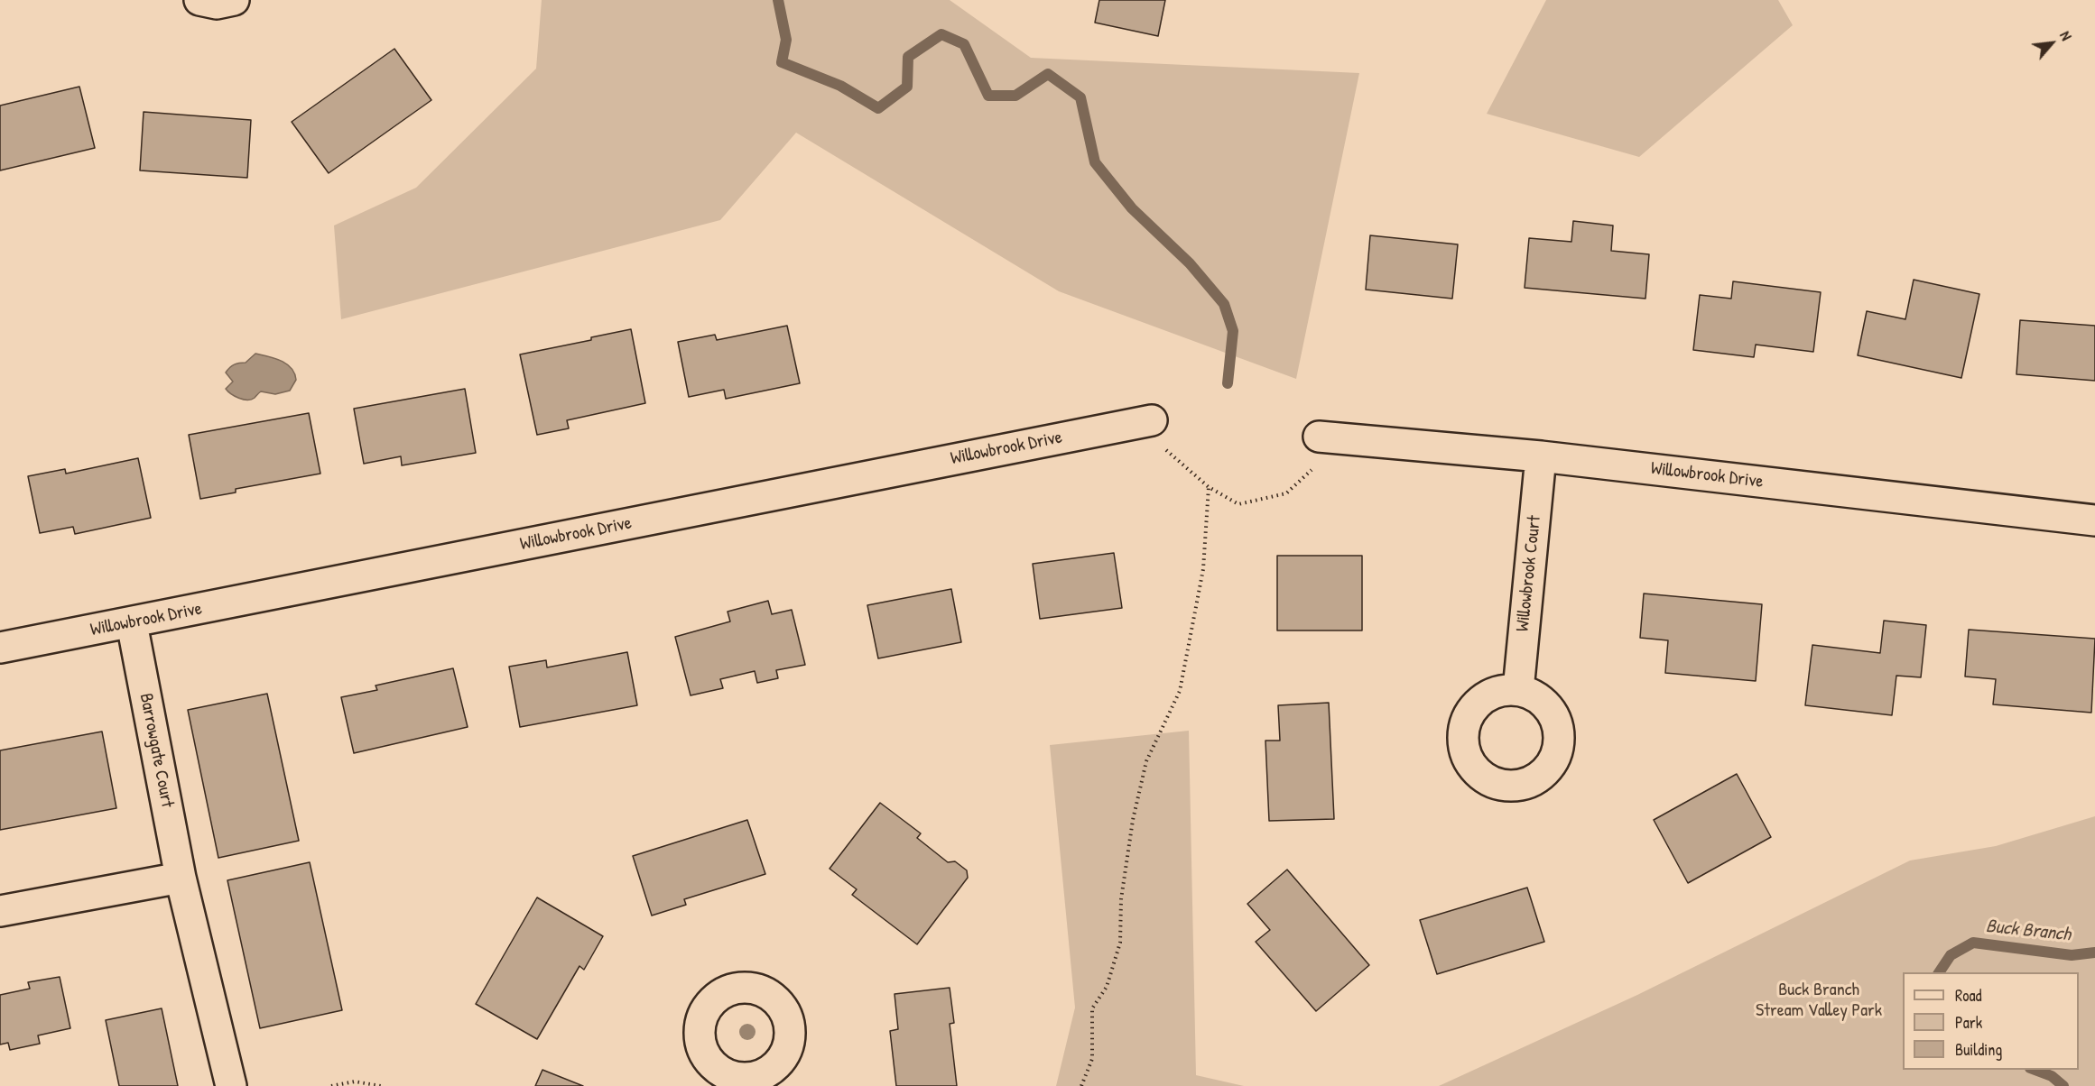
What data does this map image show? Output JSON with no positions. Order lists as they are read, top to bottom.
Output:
{
  "streets": {
    "street": ["Willowbrook Drive", "Willowbrook Court", "Barrowgate Court"]
  },
  "crossings": [
    ["Willowbrook Drive", "Willowbrook Court"],
    ["Willowbrook Drive", "Barrowgate Court"]
  ],
  "water": ["Buck Branch"],
  "parks": ["Buck Branch Stream Valley Park"],
  "legend": ["Road", "Park", "Building"],
  "north": "top right"
}
